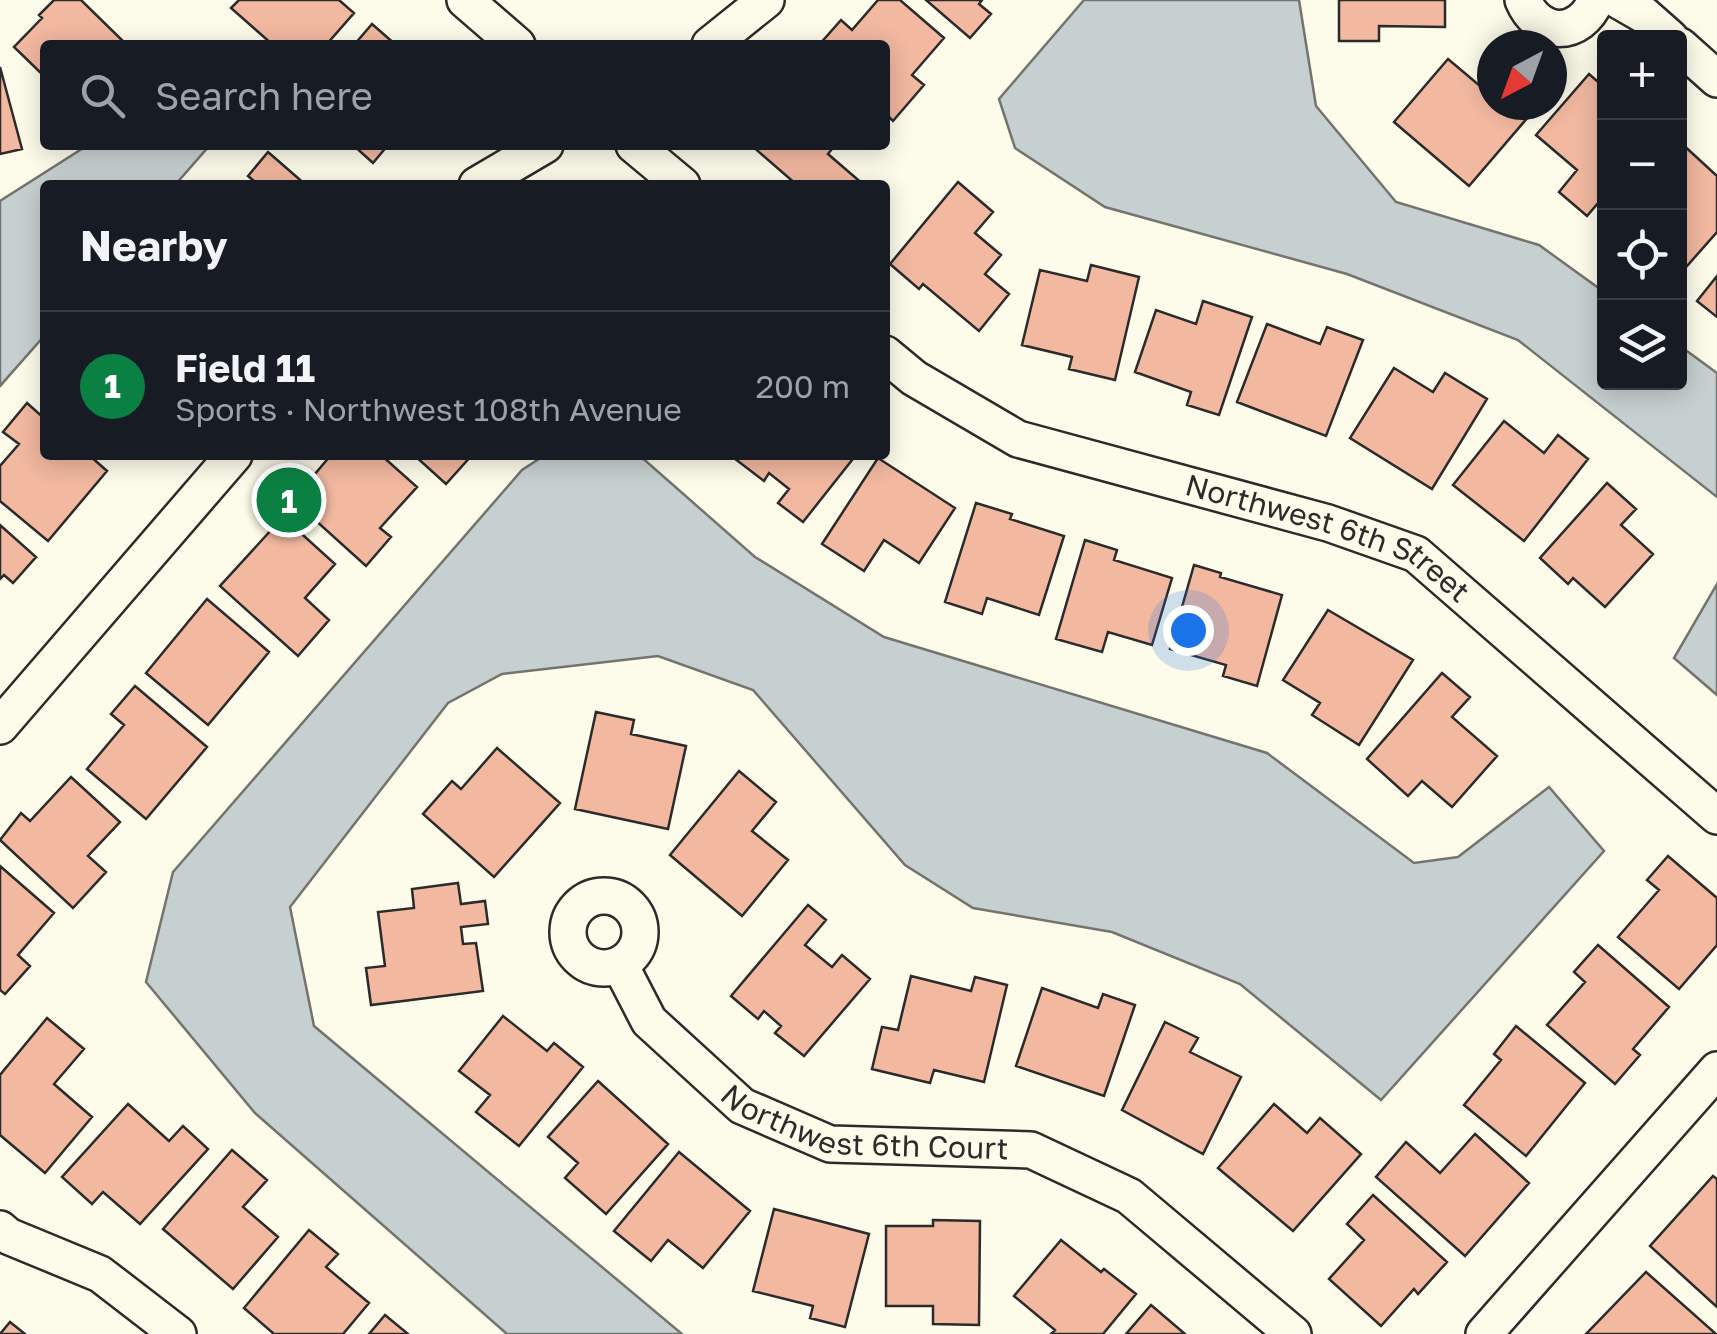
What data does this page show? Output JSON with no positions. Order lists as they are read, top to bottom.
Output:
{
  "streets": {
    "street": ["Northwest 6th Street", "Northwest 6th Court"]
  },
  "north": "bottom left",
  "page": {
    "map_buttons": ["+", "−"],
    "search": "Search here",
    "heading": "Nearby",
    "list": [
      {
        "mark": "1",
        "name": "Field 11",
        "note": "Sports · Northwest 108th Avenue",
        "value": "200 m"
      }
    ],
    "pins": "1"
  }
}
